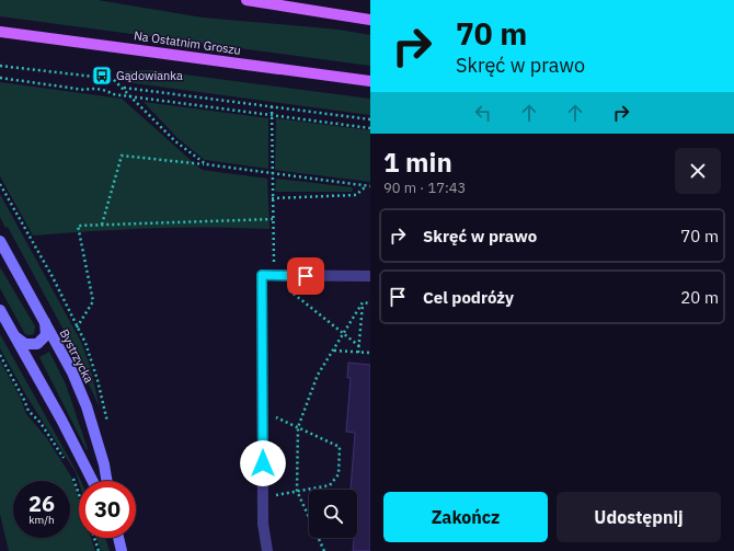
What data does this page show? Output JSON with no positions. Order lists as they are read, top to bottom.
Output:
{
  "streets": {
    "main road": ["Na Ostatnim Groszu"],
    "street": ["Bystrzycka"]
  },
  "places": {
    "bus stop": ["Gądowianka"]
  },
  "page": {
    "turn": ["70 m", "Skręć w prawo"],
    "heading": ["1 min", "90 m · 17:43"],
    "list": [
      {
        "name": "Skręć w prawo",
        "value": "70 m"
      },
      {
        "name": "Cel podróży",
        "value": "20 m"
      }
    ],
    "speed": "26 km/h",
    "limit": "30",
    "buttons": ["Zakończ", "Udostępnij"]
  }
}
